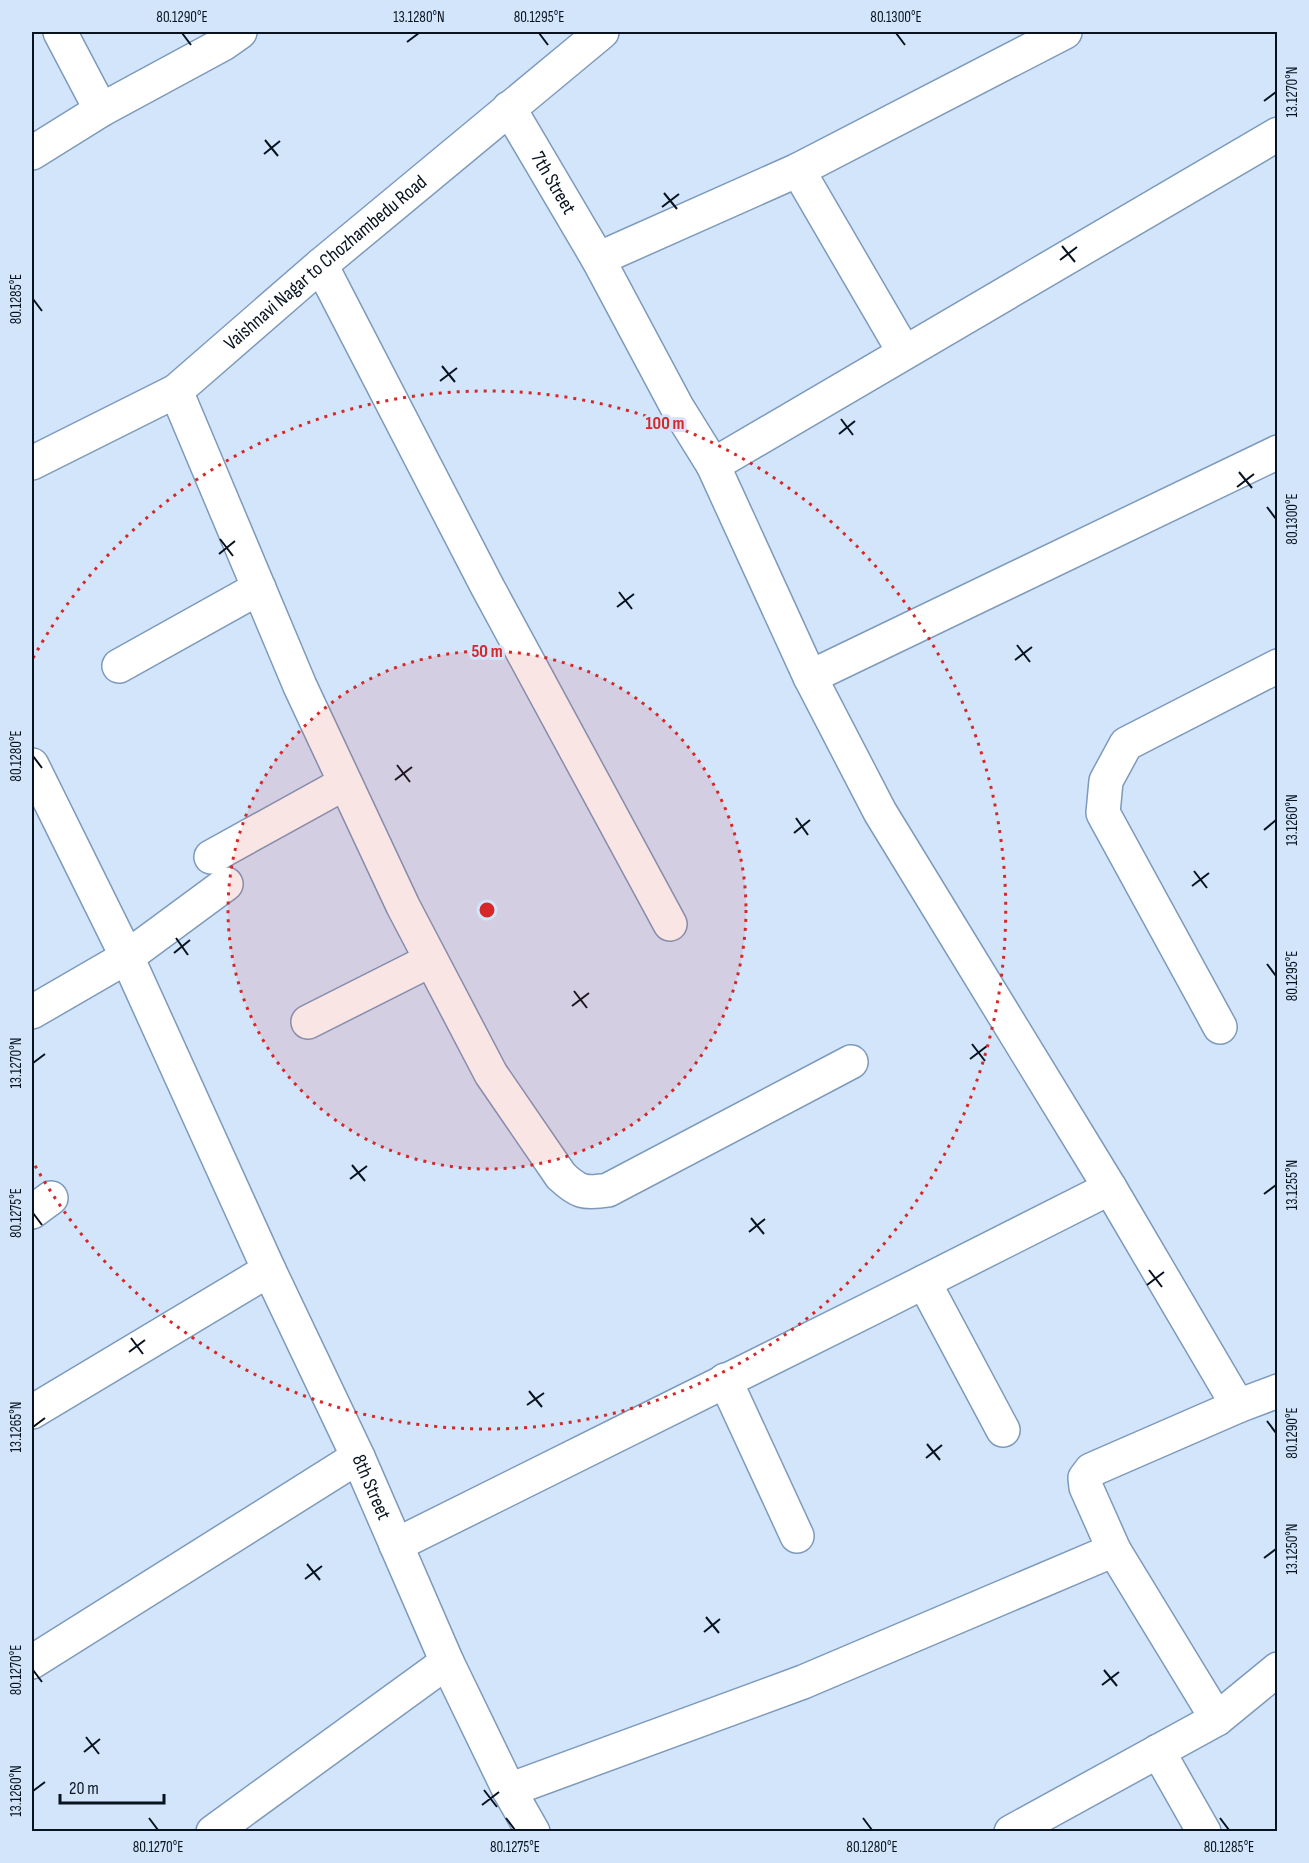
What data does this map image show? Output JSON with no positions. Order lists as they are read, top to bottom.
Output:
{
  "streets": {
    "street": ["7th Street", "Vaishnavi Nagar to Chozhambedu Road", "8th Street"]
  },
  "crossings": [
    ["7th Street", "Vaishnavi Nagar to Chozhambedu Road"]
  ],
  "scale_bar": "20 m",
  "coordinates": [
    "80.1290°E",
    "13.1280°N",
    "80.1295°E",
    "80.1300°E",
    "13.1270°N",
    "80.1285°E",
    "80.1280°E",
    "13.1260°N",
    "13.1255°N",
    "80.1275°E",
    "13.1265°N",
    "13.1250°N",
    "80.1270°E"
  ],
  "rings": ["100 m", "50 m"]
}
